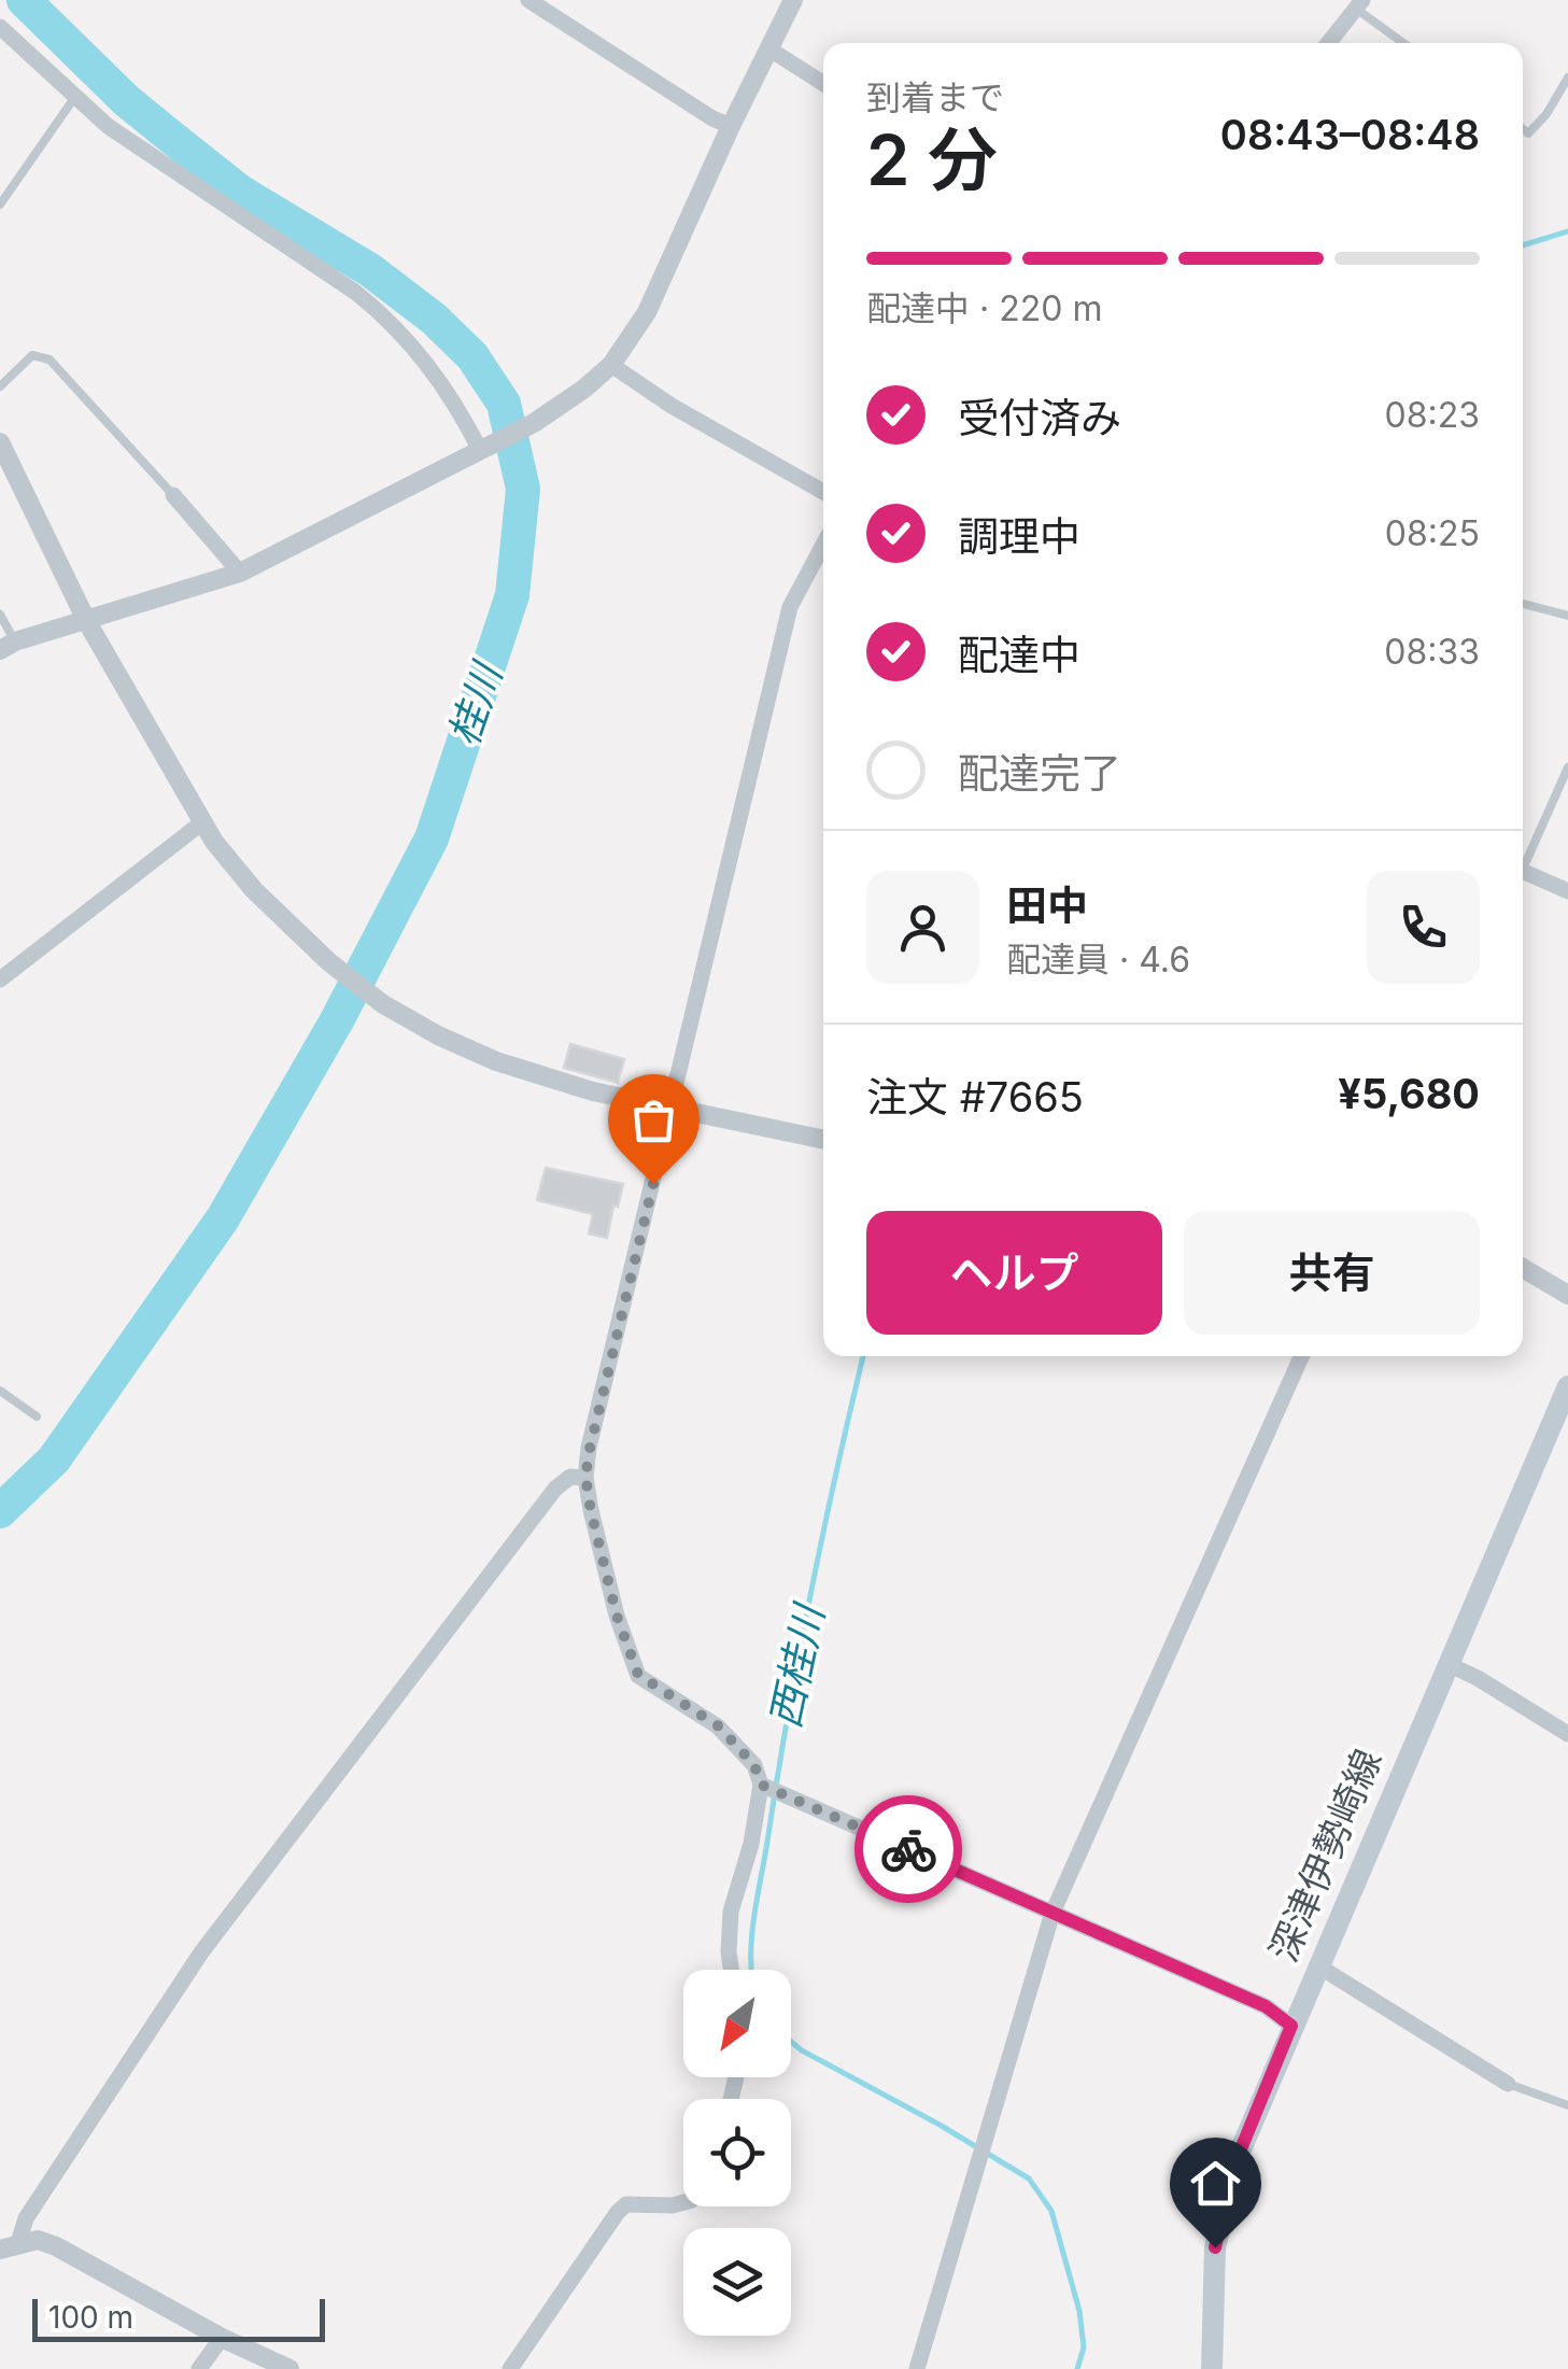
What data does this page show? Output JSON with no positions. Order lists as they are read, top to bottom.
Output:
{
  "streets": {
    "main road": ["深津伊勢崎線"]
  },
  "water": ["桂川", "西桂川"],
  "scale_bar": "100 m",
  "north": "bottom left",
  "page": {
    "heading": ["2 分", "到着まで", "08:43–08:48"],
    "panel": [
      "田中",
      "配達員 · 4.6",
      "注文 #7665",
      "¥5,680"
    ],
    "bar": "配達中 · 220 m",
    "list": [
      ["受付済み", "08:23"],
      ["調理中", "08:25"],
      ["配達中", "08:33"],
      "配達完了"
    ],
    "buttons": ["ヘルプ", "共有"],
    "scale": "100 m"
  }
}
